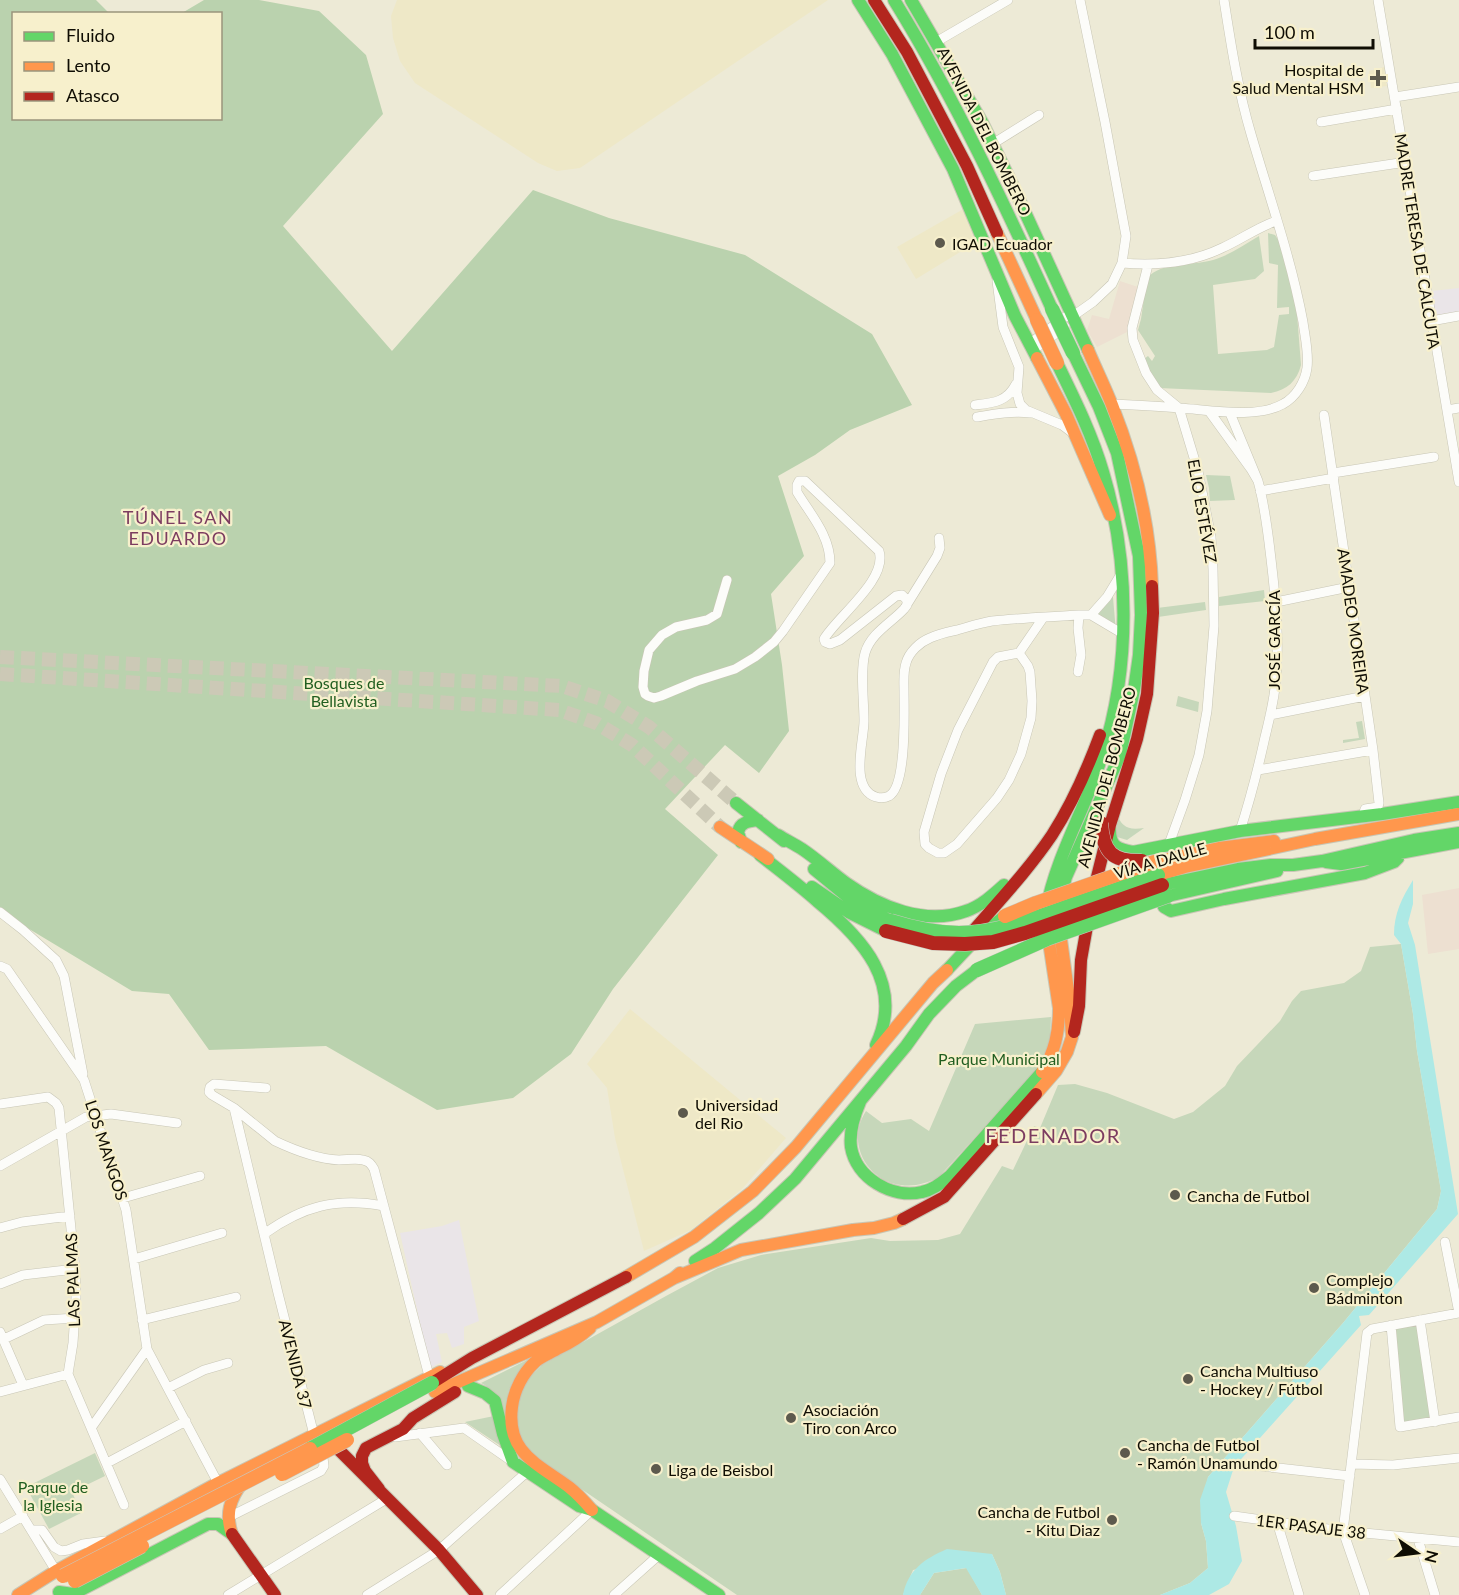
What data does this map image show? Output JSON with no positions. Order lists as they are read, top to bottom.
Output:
{
  "streets": {
    "main road": ["AVENIDA DEL BOMBERO", "VÍA A DAULE"],
    "street": [
      "MADRE TERESA DE CALCUTA",
      "ELIO ESTÉVEZ",
      "AMADEO MOREIRA",
      "JOSÉ GARCÍA",
      "LOS MANGOS",
      "LAS PALMAS",
      "AVENIDA 37",
      "1ER PASAJE 38"
    ]
  },
  "crossings": [
    ["AVENIDA DEL BOMBERO", "VÍA A DAULE"],
    ["ELIO ESTÉVEZ", "JOSÉ GARCÍA"],
    ["ELIO ESTÉVEZ", "VÍA A DAULE"],
    ["AMADEO MOREIRA", "VÍA A DAULE"],
    ["JOSÉ GARCÍA", "VÍA A DAULE"]
  ],
  "districts": ["TÚNEL SAN EDUARDO", "FEDENADOR"],
  "parks": ["Bosques de Bellavista", "Parque Municipal", "Parque de la Iglesia"],
  "places": {
    "health": ["Hospital de Salud Mental HSM"],
    "other": [
      "IGAD Ecuador",
      "Universidad del Rio",
      "Cancha de Futbol",
      "Complejo Bádminton",
      "Cancha Multiuso - Hockey / Fútbol",
      "Asociación Tiro con Arco",
      "Cancha de Futbol - Ramón Unamundo",
      "Liga de Beisbol",
      "Cancha de Futbol - Kitu Diaz"
    ]
  },
  "legend": ["Fluido", "Lento", "Atasco"],
  "scale_bar": "100 m",
  "north": "right"
}
